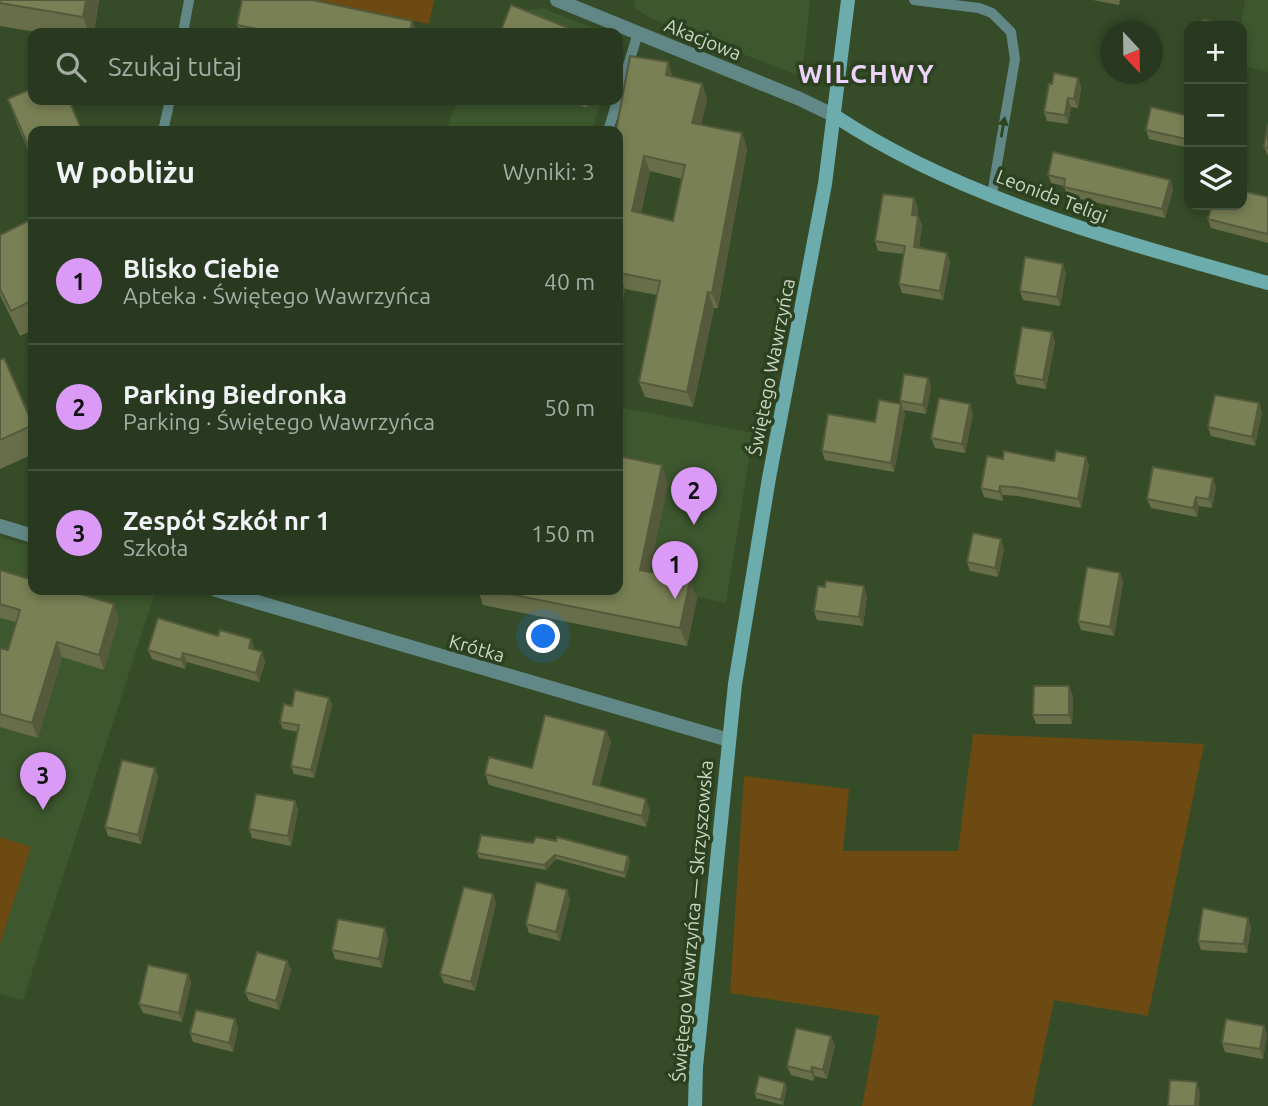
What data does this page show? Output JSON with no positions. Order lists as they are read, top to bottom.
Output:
{
  "streets": {
    "street": [
      "Akacjowa",
      "Leonida Teligi",
      "Świętego Wawrzyńca",
      "Krótka",
      "Świętego Wawrzyńca — Skrzyszowska"
    ]
  },
  "crossings": [
    ["Akacjowa", "Leonida Teligi"],
    ["Akacjowa", "Świętego Wawrzyńca"],
    ["Leonida Teligi", "Świętego Wawrzyńca"],
    ["Świętego Wawrzyńca", "Krótka"],
    ["Świętego Wawrzyńca", "Świętego Wawrzyńca — Skrzyszowska"],
    ["Krótka", "Świętego Wawrzyńca — Skrzyszowska"]
  ],
  "districts": ["WILCHWY"],
  "north": "bottom",
  "page": {
    "map_buttons": ["+", "−"],
    "search": "Szukaj tutaj",
    "heading": ["W pobliżu", "Wyniki: 3"],
    "list": [
      {
        "mark": "1",
        "name": "Blisko Ciebie",
        "note": "Apteka · Świętego Wawrzyńca",
        "value": "40 m"
      },
      {
        "mark": "2",
        "name": "Parking Biedronka",
        "note": "Parking · Świętego Wawrzyńca",
        "value": "50 m"
      },
      {
        "mark": "3",
        "name": "Zespół Szkół nr 1",
        "note": "Szkoła",
        "value": "150 m"
      }
    ],
    "pins": ["2", "1", "3"]
  }
}
